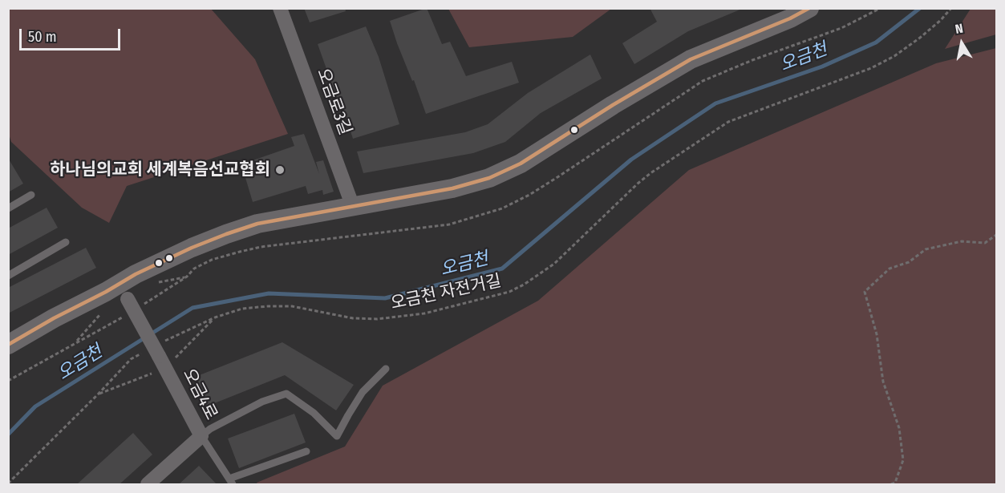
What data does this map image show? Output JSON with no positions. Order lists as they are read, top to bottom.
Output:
{
  "streets": {
    "street": ["오금로3길", "오금4로"],
    "path": ["오금천 자전거길"]
  },
  "crossings": [
    ["오금천 자전거길", "오금4로"]
  ],
  "water": ["오금천"],
  "places": ["하나님의교회 세계복음선교협회"],
  "scale_bar": "50 m",
  "north": "top"
}
